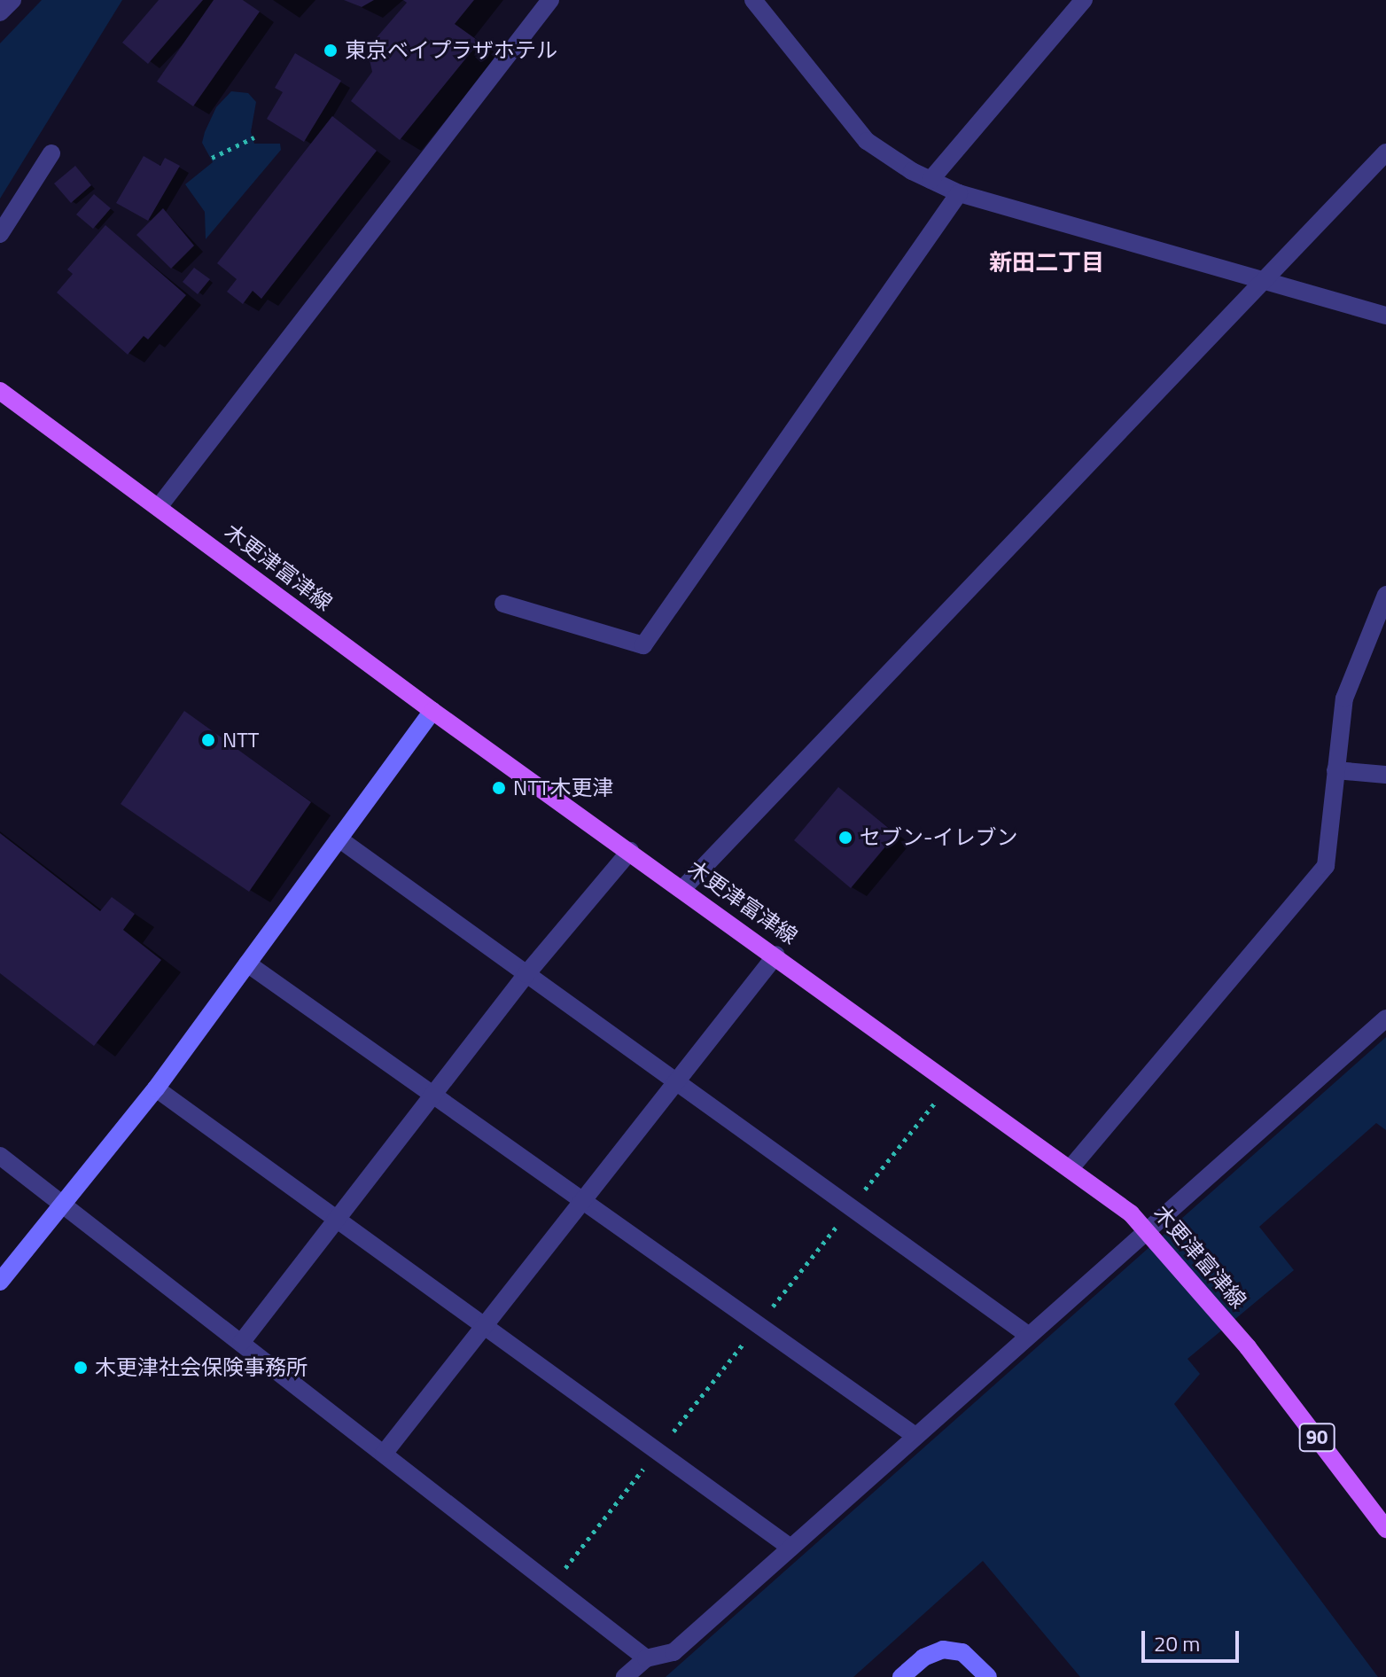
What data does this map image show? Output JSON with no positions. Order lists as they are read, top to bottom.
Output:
{
  "streets": {
    "main road": ["木更津富津線", "90"]
  },
  "districts": ["新田二丁目"],
  "places": [
    "東京ベイプラザホテル",
    "NTT",
    "NTT木更津",
    "セブン-イレブン",
    "木更津社会保険事務所"
  ],
  "scale_bar": "20 m"
}
